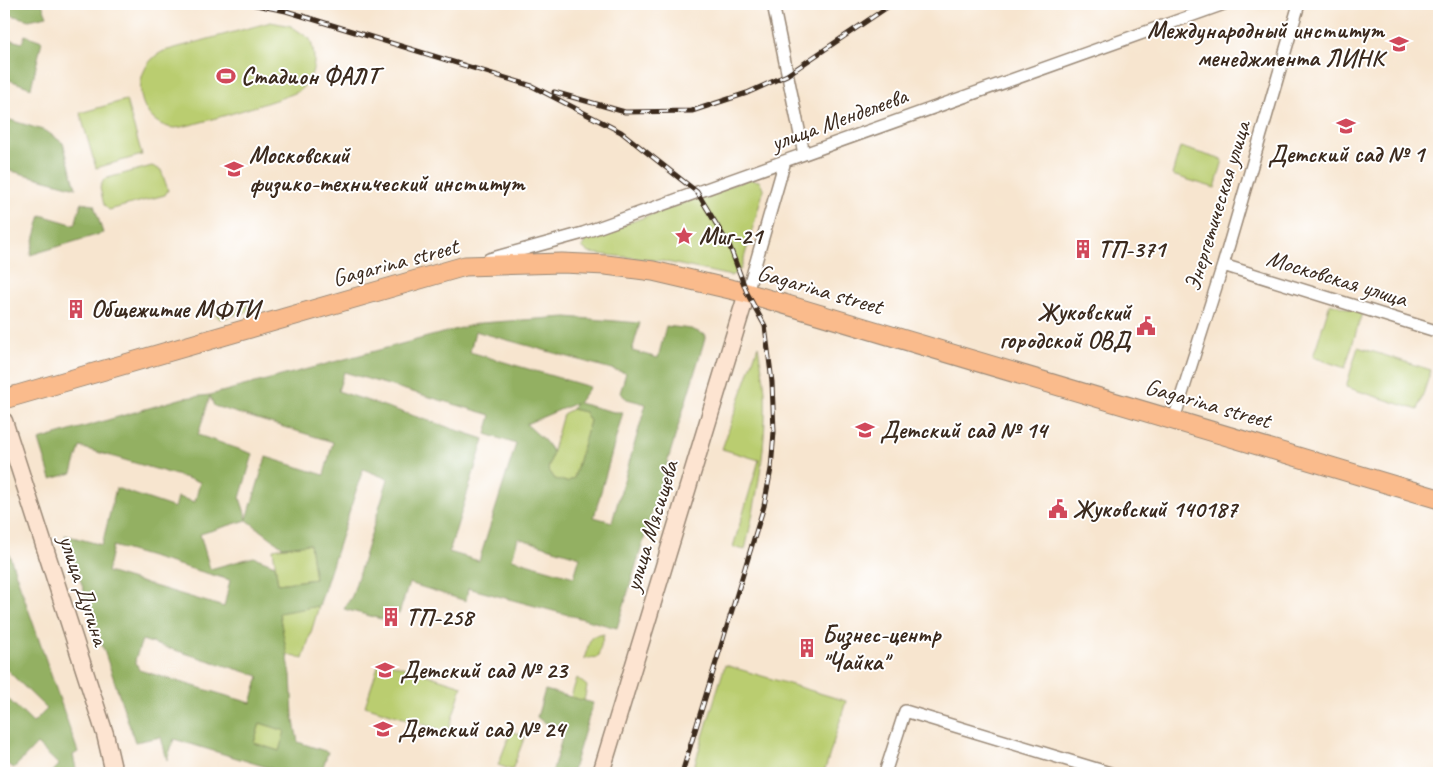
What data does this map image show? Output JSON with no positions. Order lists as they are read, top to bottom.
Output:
{
  "streets": {
    "main road": ["Gagarina street", "улица Мясищева", "улица Дугина"],
    "street": ["улица Менделеева", "Энергетическая улица", "Московская улица"]
  },
  "crossings": [
    ["улица Менделеева", "Gagarina street"],
    ["Энергетическая улица", "Gagarina street"],
    ["Энергетическая улица", "Московская улица"],
    ["Gagarina street", "улица Мясищева"]
  ],
  "places": {
    "school or university": [
      "Международный институт менеджмента ЛИНК",
      "Детский сад № 1",
      "Московский физико-технический институт",
      "Детский сад № 14",
      "Детский сад № 23",
      "Детский сад № 24"
    ],
    "sports": ["Стадион ФАЛТ"],
    "place": ["Миг-21"],
    "building": [
      "ТП-371",
      "Общежитие МФТИ",
      "ТП-258",
      "Бизнес-центр \"Чайка\""
    ],
    "public building": ["Жуковский городской ОВД", "Жуковский 140187"]
  }
}
